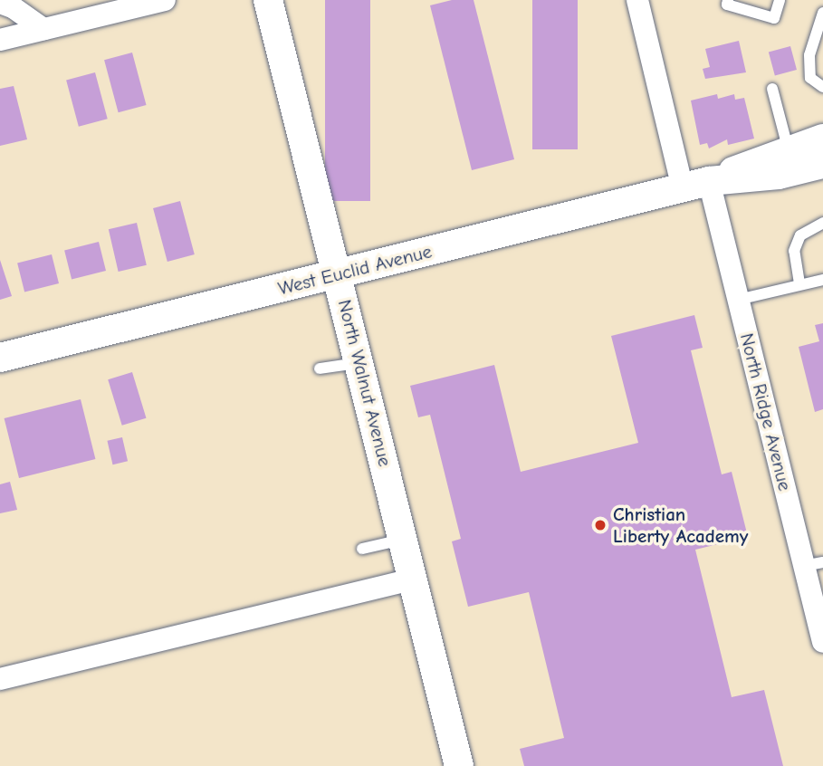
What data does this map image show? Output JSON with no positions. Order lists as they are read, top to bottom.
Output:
{
  "streets": {
    "street": ["West Euclid Avenue", "North Walnut Avenue", "North Ridge Avenue"]
  },
  "crossings": [
    ["West Euclid Avenue", "North Walnut Avenue"],
    ["West Euclid Avenue", "North Ridge Avenue"]
  ],
  "places": ["Christian Liberty Academy"]
}
